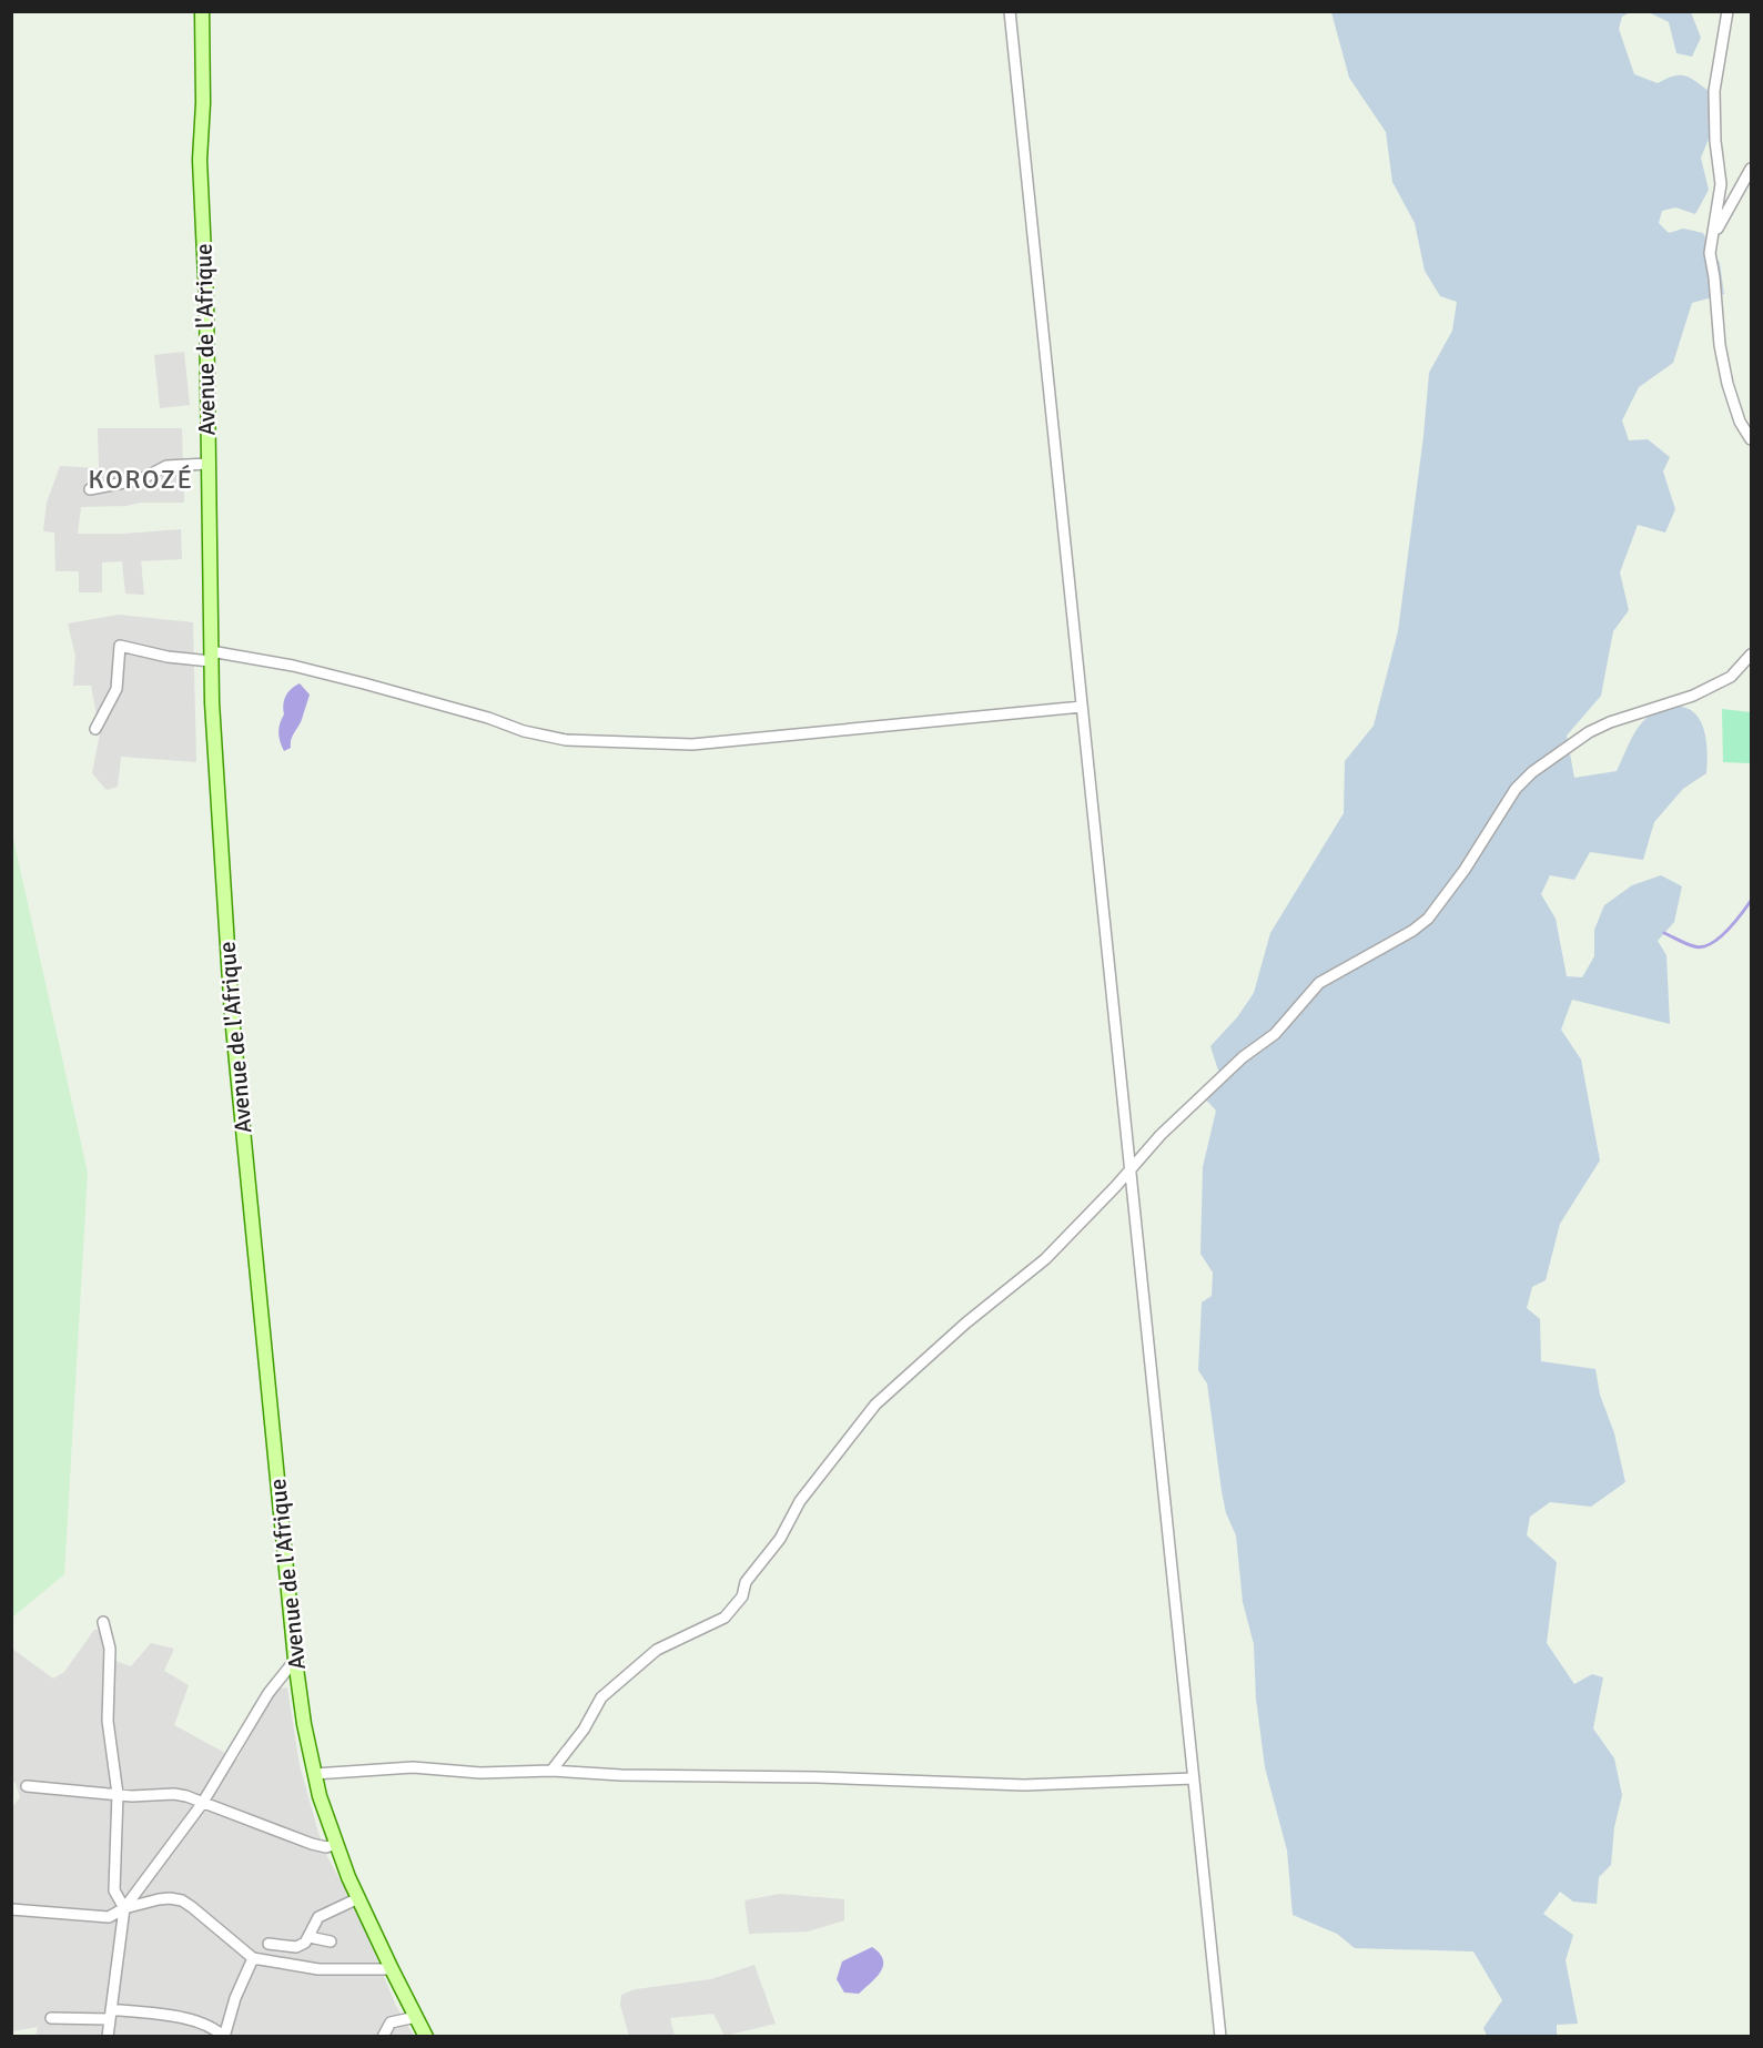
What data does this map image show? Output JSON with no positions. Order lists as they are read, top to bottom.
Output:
{
  "streets": {
    "main road": ["Avenue de l'Afrique"]
  },
  "districts": ["KOROZÉ"]
}
